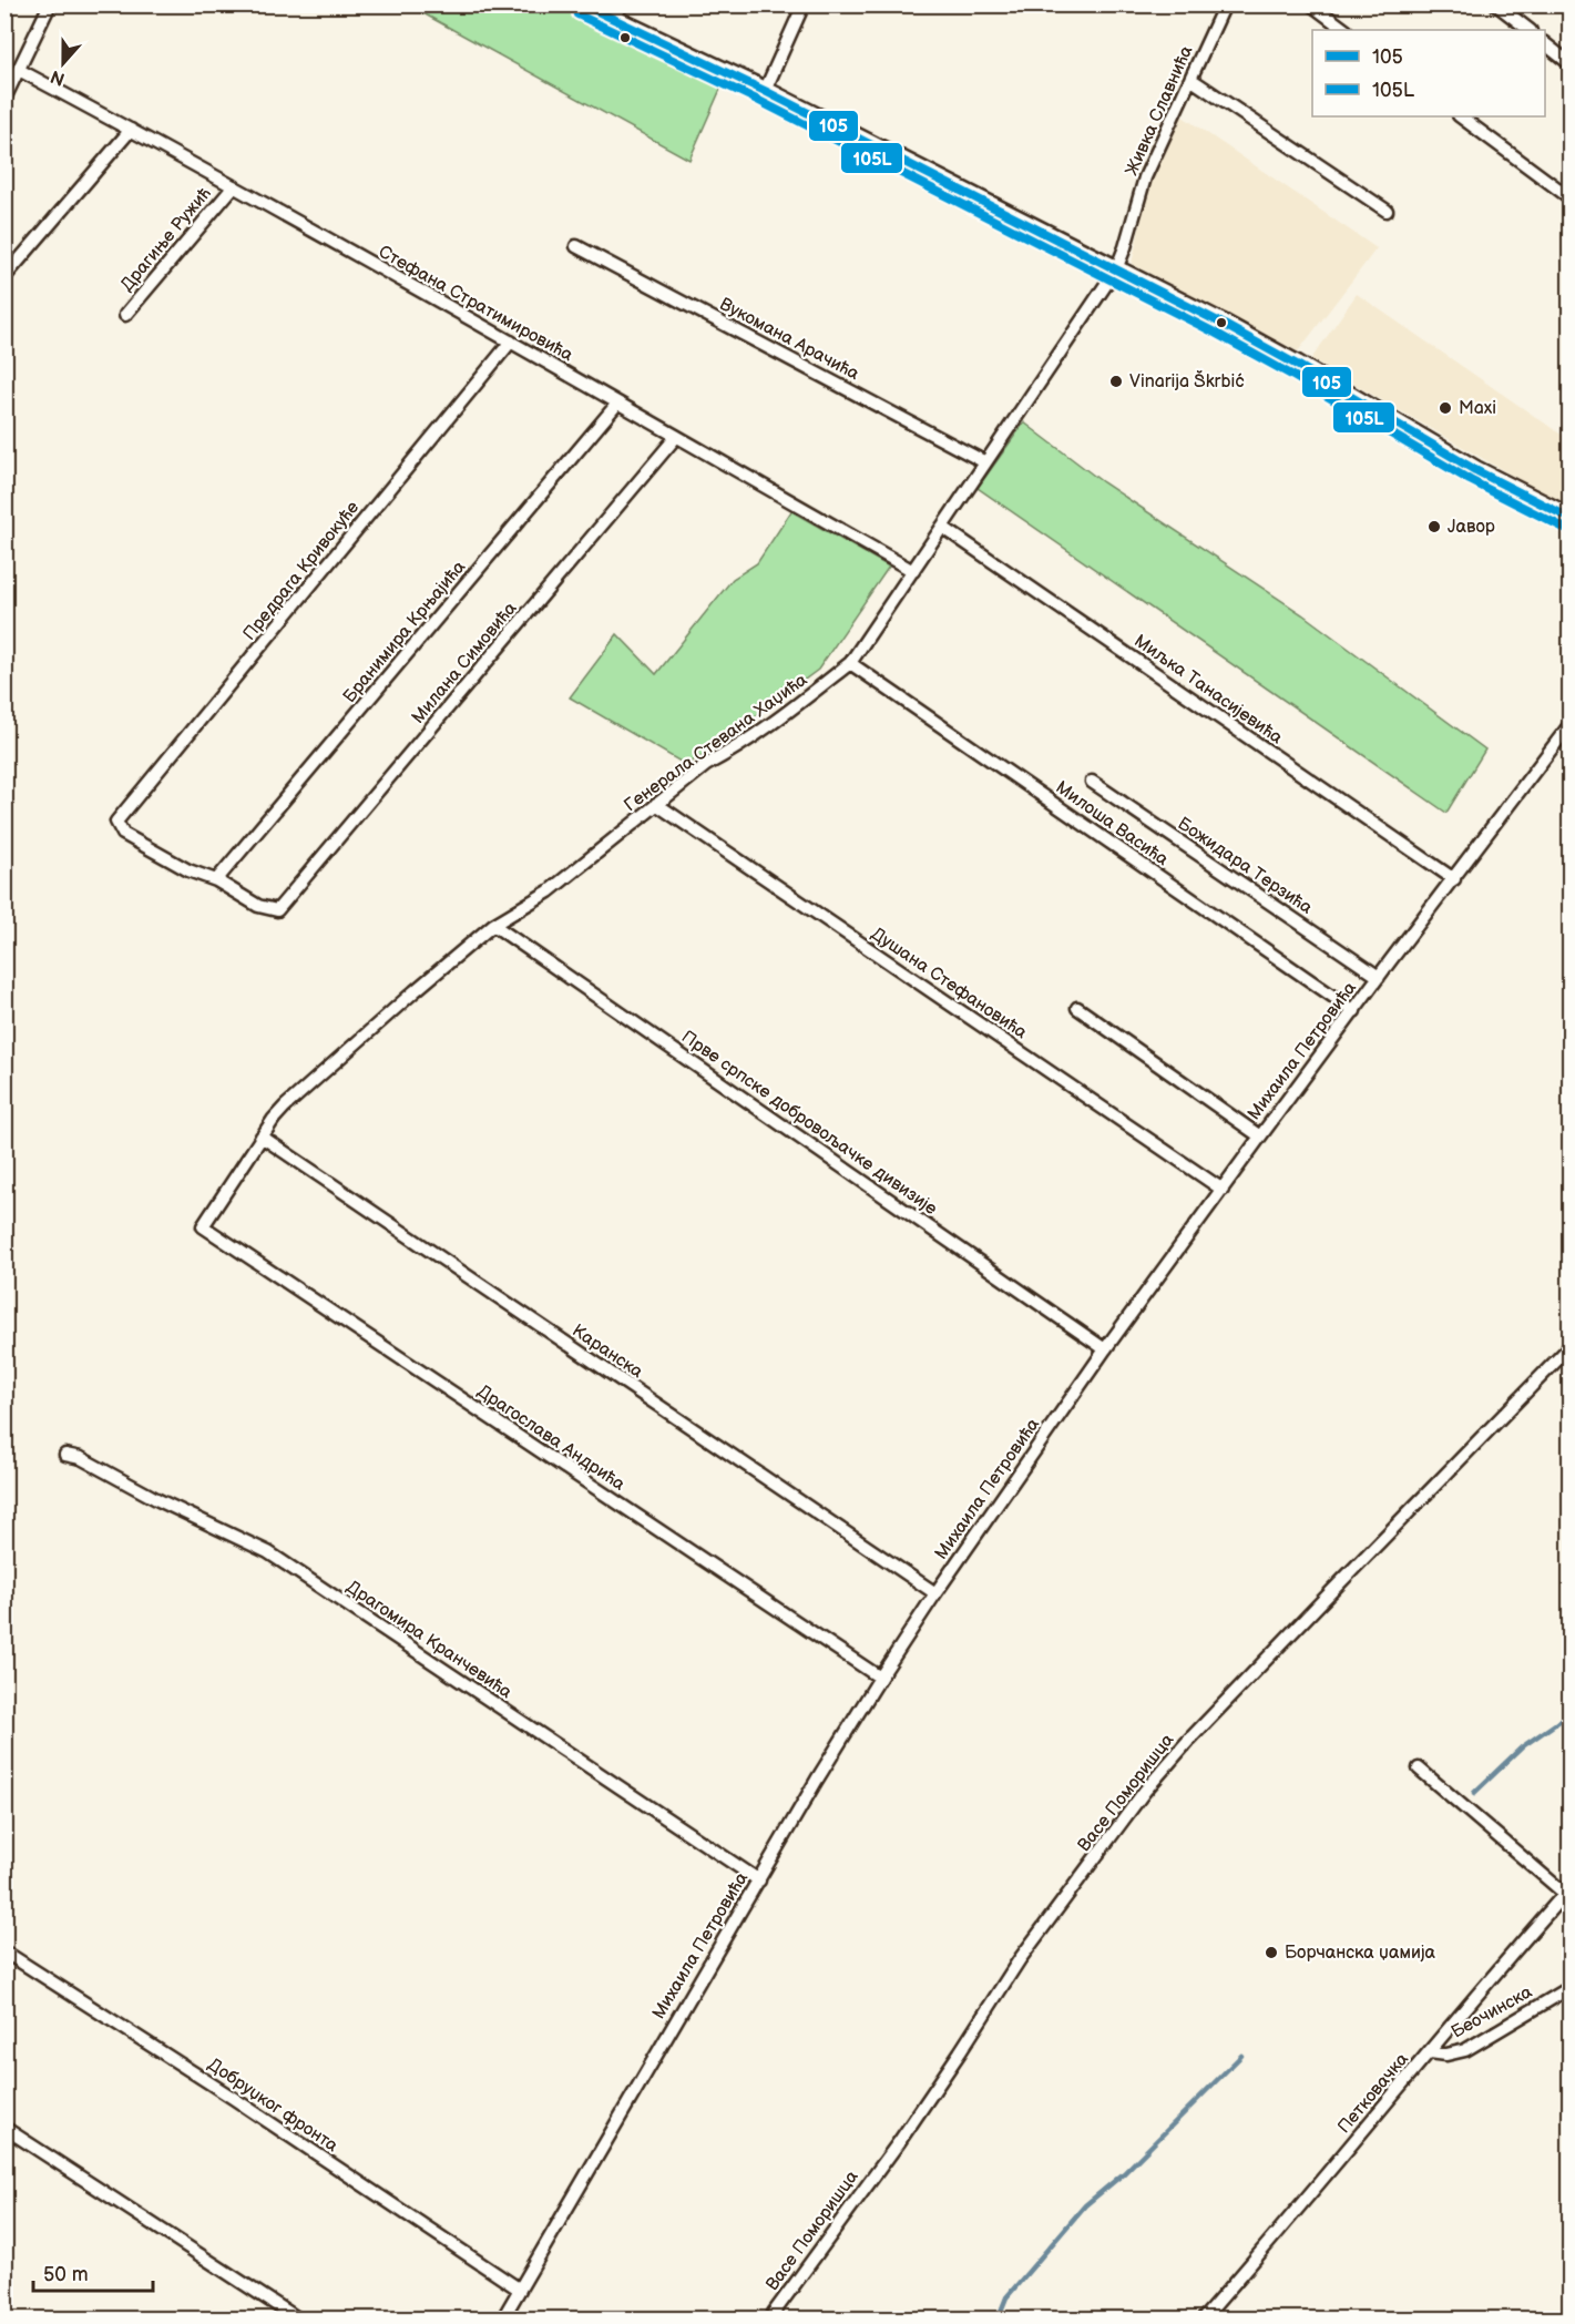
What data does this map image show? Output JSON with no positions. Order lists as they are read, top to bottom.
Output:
{
  "streets": {
    "street": [
      "Живка Славнића",
      "Драгиње Ружић",
      "Стефана Стратимировића",
      "Вукомана Арачића",
      "Предрага Кривокуће",
      "Бранимира Крњајића",
      "Милана Симовића",
      "Миљка Танасијевића",
      "Генерала Стевана Хаџића",
      "Милоша Васића",
      "Божидара Терзића",
      "Душана Стефановића",
      "Михаила Петровића",
      "Прве српске добровољачке дивизије",
      "Каранска",
      "Драгослава Андрића",
      "Драгомира Кранчевића",
      "Васе Поморишца",
      "Беочинска",
      "Петковачка",
      "Добруџког фронта"
    ]
  },
  "crossings": [
    ["Живка Славнића", "Генерала Стевана Хаџића"],
    ["Драгиње Ружић", "Стефана Стратимировића"],
    ["Стефана Стратимировића", "Предрага Кривокуће"],
    ["Стефана Стратимировића", "Бранимира Крњајића"],
    ["Стефана Стратимировића", "Милана Симовића"],
    ["Стефана Стратимировића", "Генерала Стевана Хаџића"],
    ["Вукомана Арачића", "Генерала Стевана Хаџића"],
    ["Предрага Кривокуће", "Бранимира Крњајића"],
    ["Предрага Кривокуће", "Милана Симовића"],
    ["Бранимира Крњајића", "Милана Симовића"],
    ["Миљка Танасијевића", "Генерала Стевана Хаџића"],
    ["Миљка Танасијевића", "Михаила Петровића"],
    ["Генерала Стевана Хаџића", "Милоша Васића"],
    ["Генерала Стевана Хаџића", "Душана Стефановића"],
    ["Генерала Стевана Хаџића", "Прве српске добровољачке дивизије"],
    ["Генерала Стевана Хаџића", "Каранска"],
    ["Генерала Стевана Хаџића", "Драгослава Андрића"],
    ["Милоша Васића", "Михаила Петровића"],
    ["Божидара Терзића", "Михаила Петровића"],
    ["Душана Стефановића", "Михаила Петровића"],
    ["Михаила Петровића", "Прве српске добровољачке дивизије"],
    ["Михаила Петровића", "Каранска"],
    ["Михаила Петровића", "Драгослава Андрића"],
    ["Михаила Петровића", "Драгомира Кранчевића"],
    ["Михаила Петровића", "Добруџког фронта"],
    ["Беочинска", "Петковачка"]
  ],
  "places": [
    "Vinarija Škrbić",
    "Maxi",
    "Јавор",
    "Борчанска џамија"
  ],
  "lines": ["transit line 105", "transit line 105L"],
  "legend": ["105", "105L"],
  "scale_bar": "50 m",
  "north": "bottom"
}
